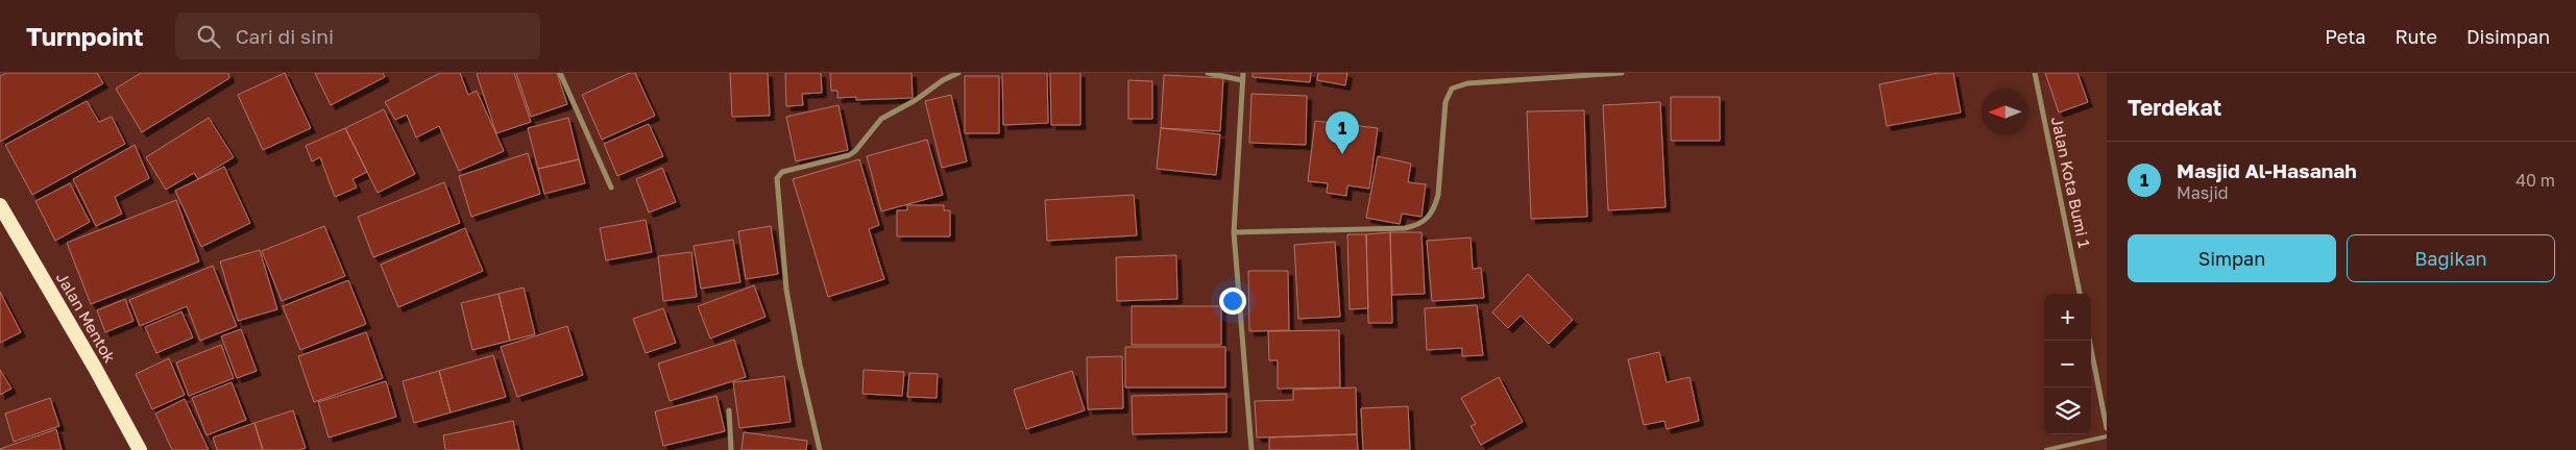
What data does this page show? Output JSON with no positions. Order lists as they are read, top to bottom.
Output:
{
  "streets": {
    "highway": ["Jalan Mentok"],
    "street": ["Jalan Kota Bumi 1"]
  },
  "north": "left",
  "page": {
    "header": "Turnpoint",
    "search": "Cari di sini",
    "nav": ["Peta", "Rute", "Disimpan"],
    "heading": "Terdekat",
    "pins": "1",
    "list": [
      {
        "mark": "1",
        "name": "Masjid Al-Hasanah",
        "note": "Masjid",
        "value": "40 m"
      }
    ],
    "buttons": ["Simpan", "Bagikan"],
    "map_buttons": ["+", "−"]
  }
}
